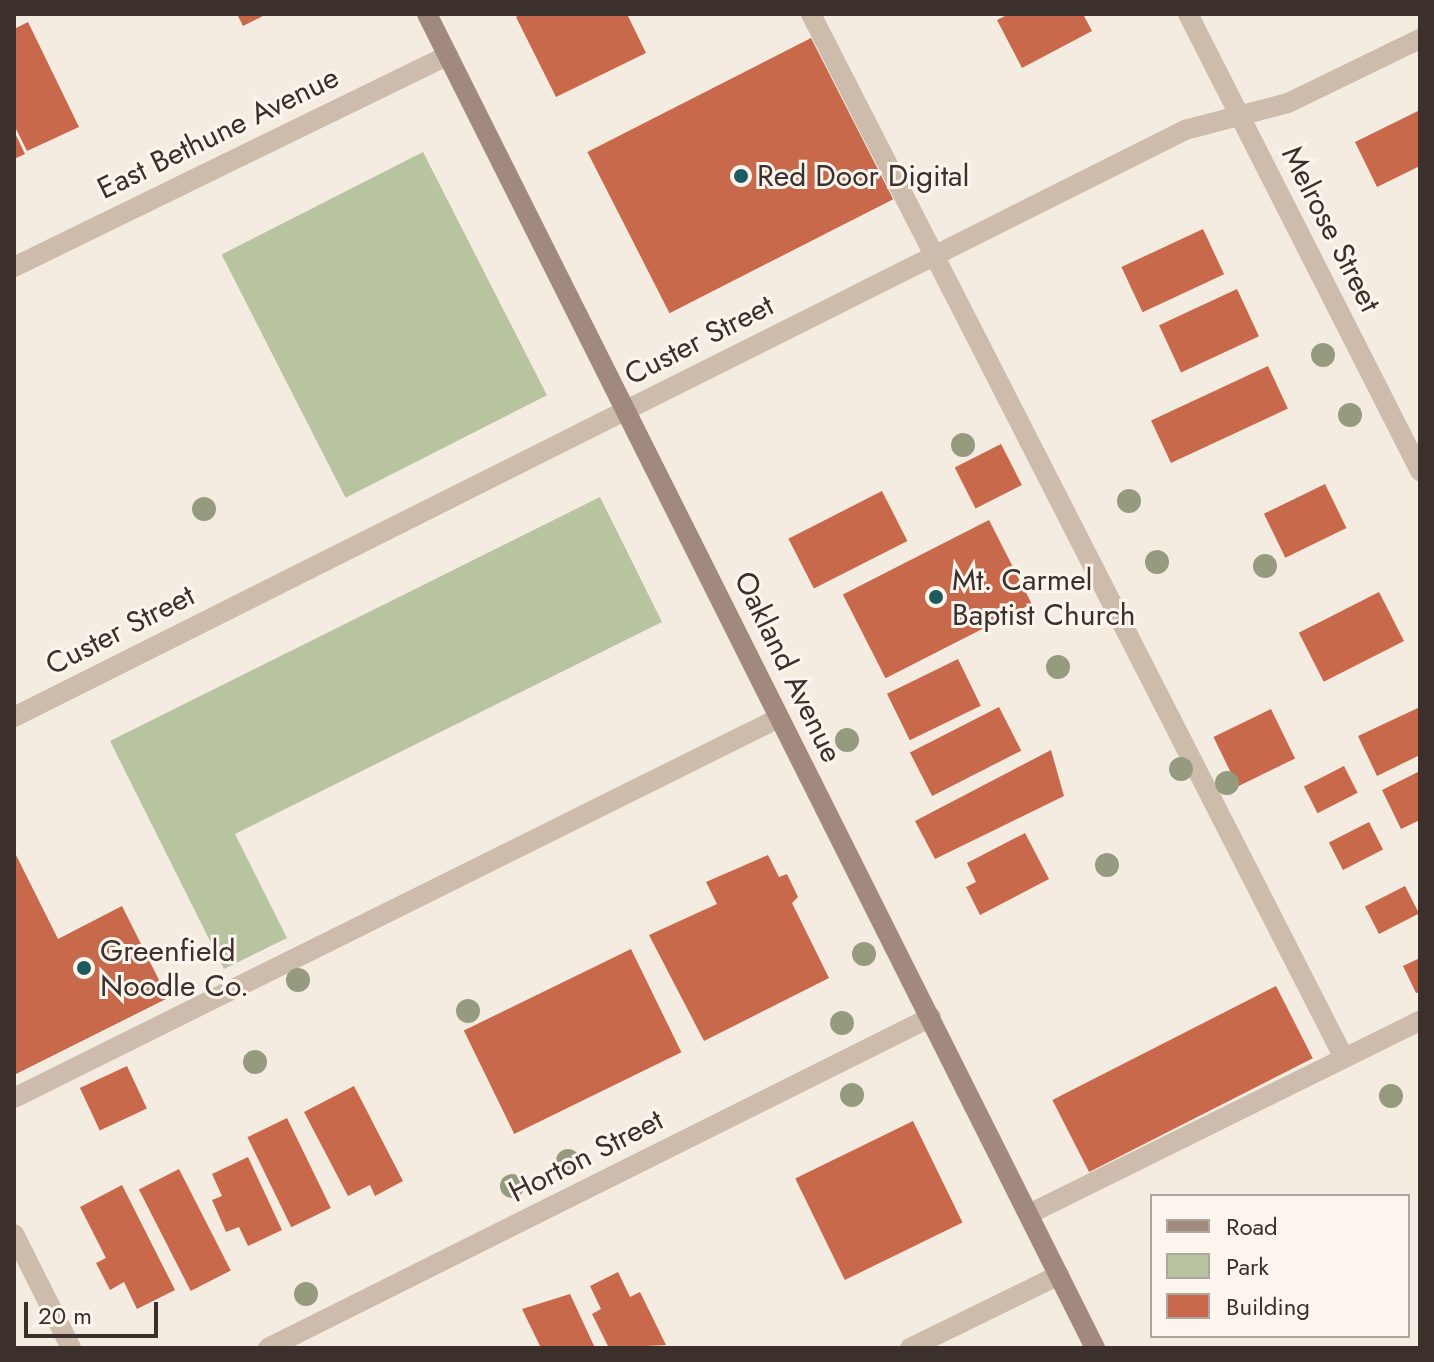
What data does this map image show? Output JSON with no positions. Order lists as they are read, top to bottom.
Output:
{
  "streets": {
    "street": [
      "East Bethune Avenue",
      "Melrose Street",
      "Custer Street",
      "Oakland Avenue",
      "Horton Street"
    ]
  },
  "crossings": [
    ["East Bethune Avenue", "Oakland Avenue"],
    ["Melrose Street", "Custer Street"],
    ["Custer Street", "Oakland Avenue"],
    ["Oakland Avenue", "Horton Street"]
  ],
  "places": ["Red Door Digital", "Mt. Carmel Baptist Church", "Greenfield Noodle Co."],
  "legend": ["Road", "Park", "Building"],
  "scale_bar": "20 m"
}
